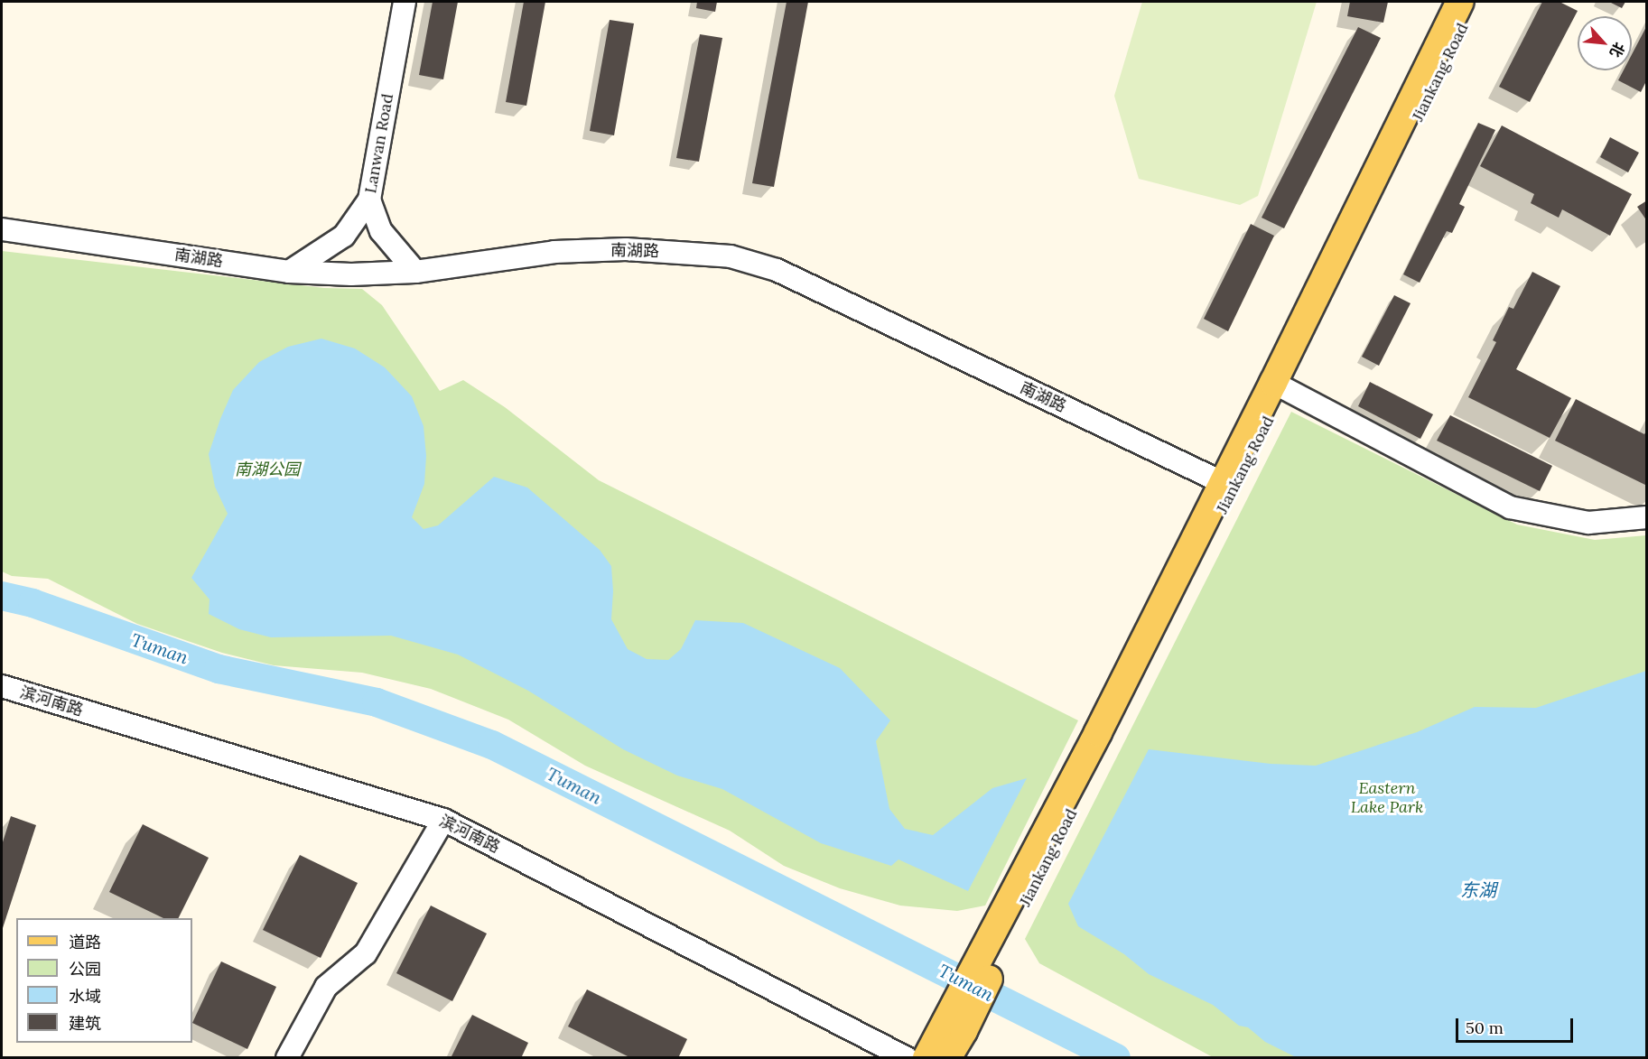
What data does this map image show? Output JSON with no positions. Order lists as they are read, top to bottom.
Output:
{
  "streets": {
    "main road": ["Jiankang Road"],
    "street": ["Lanwan Road", "南湖路", "滨河南路"]
  },
  "crossings": [
    ["Jiankang Road", "南湖路"],
    ["Lanwan Road", "南湖路"]
  ],
  "water": ["Tuman", "东湖"],
  "parks": ["南湖公园", "Eastern Lake Park"],
  "legend": [
    "道路",
    "公园",
    "水域",
    "建筑"
  ],
  "scale_bar": "50 m",
  "north": "bottom right"
}
